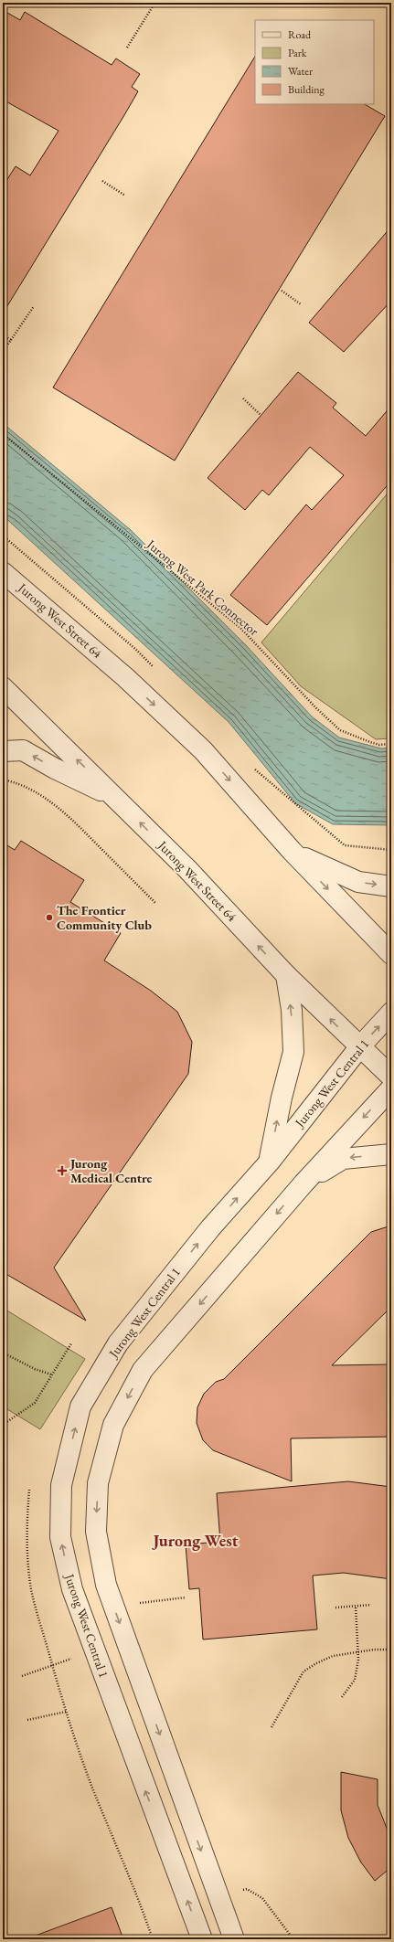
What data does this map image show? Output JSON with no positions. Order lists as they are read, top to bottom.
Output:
{
  "streets": {
    "street": ["Jurong West Street 64", "Jurong West Central 1"],
    "path": ["Jurong West Park Connector"]
  },
  "crossings": [
    ["Jurong West Street 64", "Jurong West Central 1"]
  ],
  "one_way": ["Jurong West Central 1"],
  "districts": ["Jurong West"],
  "places": {
    "other": ["The Frontier Community Club"],
    "health": ["Jurong Medical Centre"]
  },
  "legend": [
    "Road",
    "Park",
    "Water",
    "Building"
  ]
}
